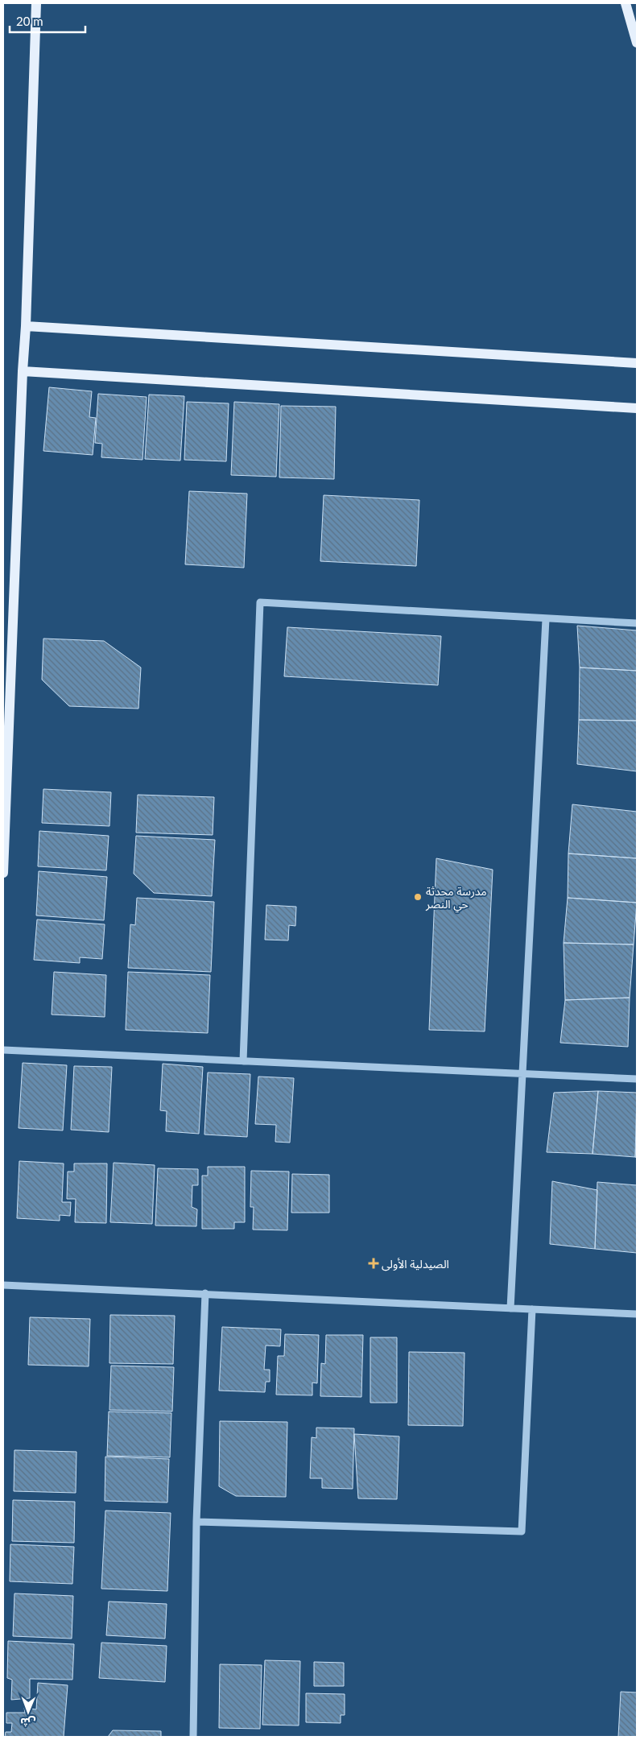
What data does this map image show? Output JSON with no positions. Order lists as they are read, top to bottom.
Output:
{
  "places": {
    "other": ["مدرسة محدثة حي النصر"],
    "health": ["الصيدلية الأولى"]
  },
  "scale_bar": "20 m",
  "north": "bottom"
}
